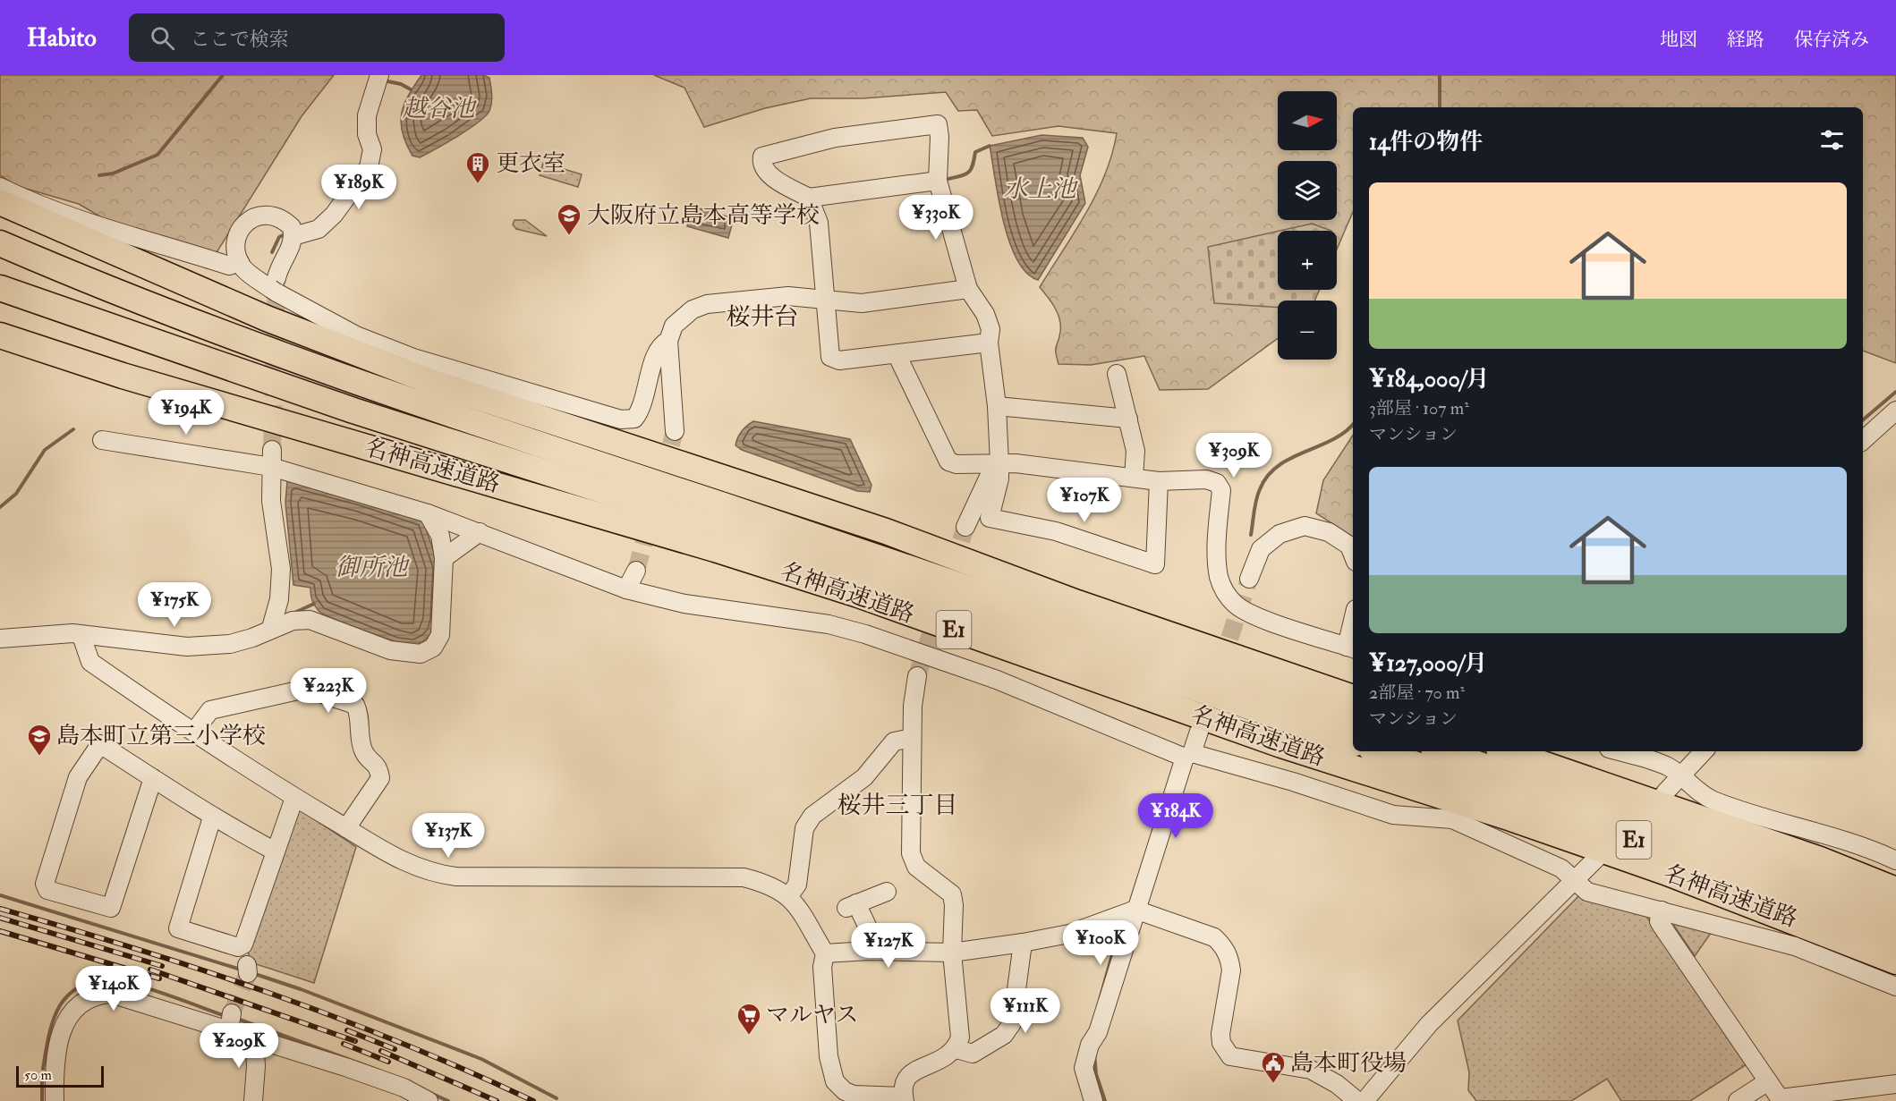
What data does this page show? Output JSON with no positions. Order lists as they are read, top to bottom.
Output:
{
  "streets": {
    "highway": ["名神高速道路", "E1"]
  },
  "districts": ["桜井台", "桜井三丁目"],
  "water": ["越谷池", "水上池", "御所池"],
  "places": {
    "building": ["更衣室"],
    "school or university": ["大阪府立島本高等学校", "島本町立第三小学校"],
    "supermarket": ["マルヤス"],
    "public building": ["島本町役場"]
  },
  "scale_bar": "50 m",
  "north": "right",
  "page": {
    "header": "Habito",
    "search": "ここで検索",
    "nav": ["地図", "経路", "保存済み"],
    "map_buttons": ["+", "−"],
    "heading": "14件の物件",
    "price": [
      "¥189K",
      "¥330K",
      "¥194K",
      "¥309K",
      "¥107K",
      "¥175K",
      "¥223K",
      "¥184K",
      "¥137K",
      "¥100K",
      "¥127K",
      "¥140K",
      "¥111K",
      "¥209K"
    ],
    "list": [
      {
        "name": "¥184,000/月",
        "note": "3部屋 · 107 m² · マンション"
      },
      {
        "name": "¥127,000/月",
        "note": "2部屋 · 70 m² · マンション"
      }
    ],
    "scale": "50 m"
  }
}
